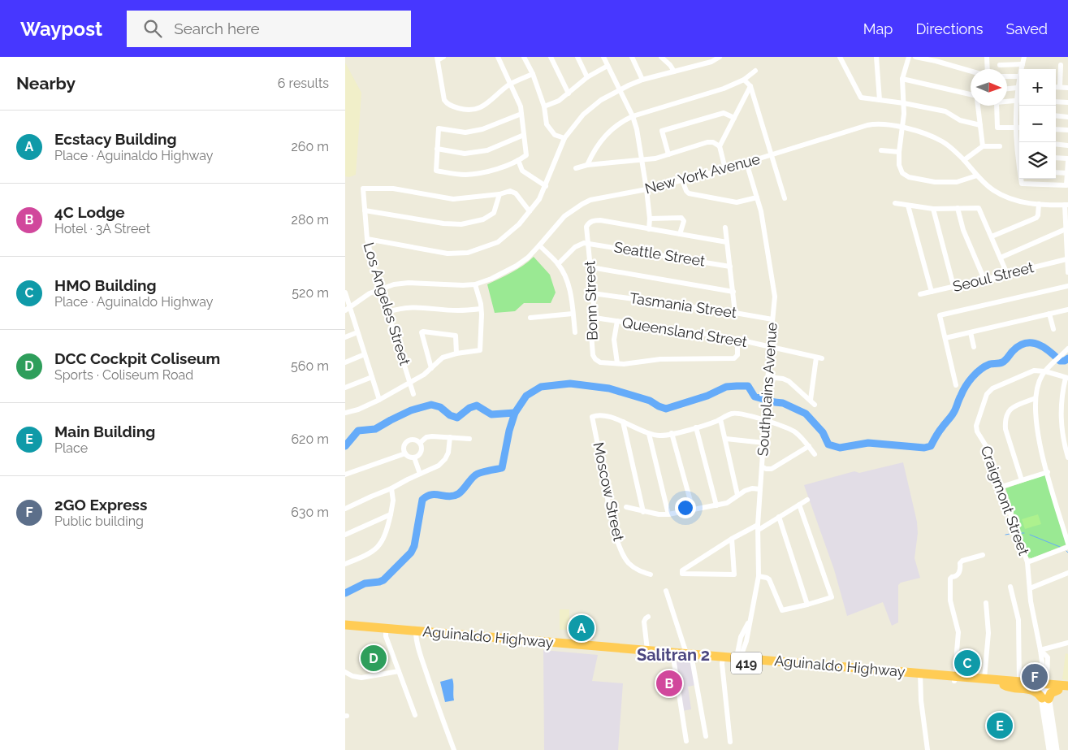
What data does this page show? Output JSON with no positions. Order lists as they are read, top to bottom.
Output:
{
  "streets": {
    "highway": ["Aguinaldo Highway", "419"],
    "street": [
      "New York Avenue",
      "Seattle Street",
      "Seoul Street",
      "Bonn Street",
      "Los Angeles Street",
      "Tasmania Street",
      "Queensland Street",
      "Southplains Avenue",
      "Moscow Street",
      "Craigmont Street"
    ]
  },
  "crossings": [
    ["New York Avenue", "Los Angeles Street"],
    ["New York Avenue", "Southplains Avenue"],
    ["Seattle Street", "Bonn Street"],
    ["Bonn Street", "Tasmania Street"],
    ["Bonn Street", "Queensland Street"],
    ["Tasmania Street", "Southplains Avenue"],
    ["Queensland Street", "Southplains Avenue"],
    ["Southplains Avenue", "Aguinaldo Highway"],
    ["Craigmont Street", "Aguinaldo Highway"]
  ],
  "districts": ["Salitran 2"],
  "north": "right",
  "page": {
    "header": "Waypost",
    "search": "Search here",
    "nav": ["Map", "Directions", "Saved"],
    "heading": ["Nearby", "6 results"],
    "map_buttons": ["+", "−"],
    "list": [
      {
        "mark": "A",
        "name": "Ecstacy Building",
        "note": "Place · Aguinaldo Highway",
        "value": "260 m"
      },
      {
        "mark": "B",
        "name": "4C Lodge",
        "note": "Hotel · 3A Street",
        "value": "280 m"
      },
      {
        "mark": "C",
        "name": "HMO Building",
        "note": "Place · Aguinaldo Highway",
        "value": "520 m"
      },
      {
        "mark": "D",
        "name": "DCC Cockpit Coliseum",
        "note": "Sports · Coliseum Road",
        "value": "560 m"
      },
      {
        "mark": "E",
        "name": "Main Building",
        "note": "Place",
        "value": "620 m"
      },
      {
        "mark": "F",
        "name": "2GO Express",
        "note": "Public building",
        "value": "630 m"
      }
    ],
    "pins": [
      "A",
      "D",
      "C",
      "F",
      "B",
      "E"
    ]
  }
}
